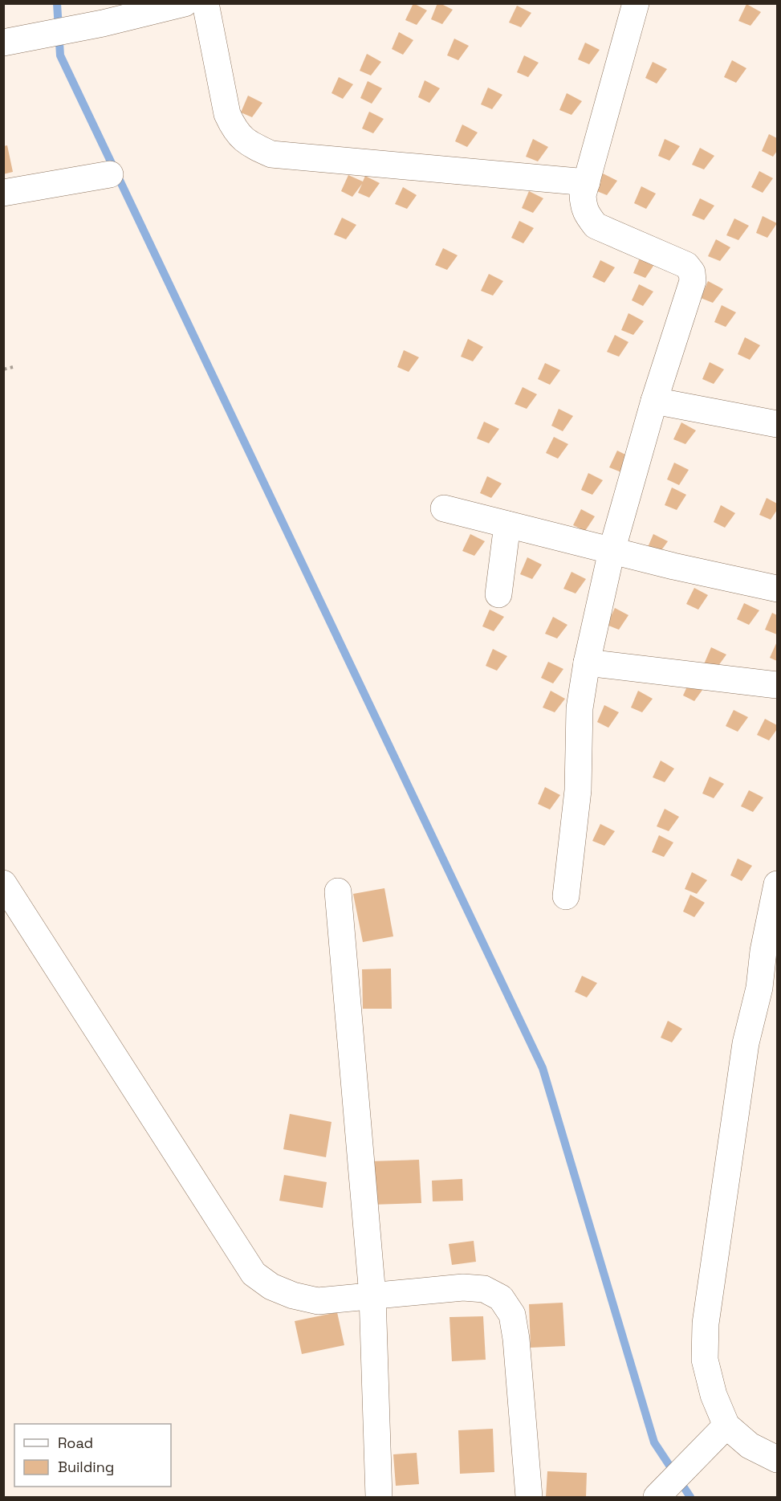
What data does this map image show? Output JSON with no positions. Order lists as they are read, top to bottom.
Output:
{
  "legend": ["Road", "Building"]
}
